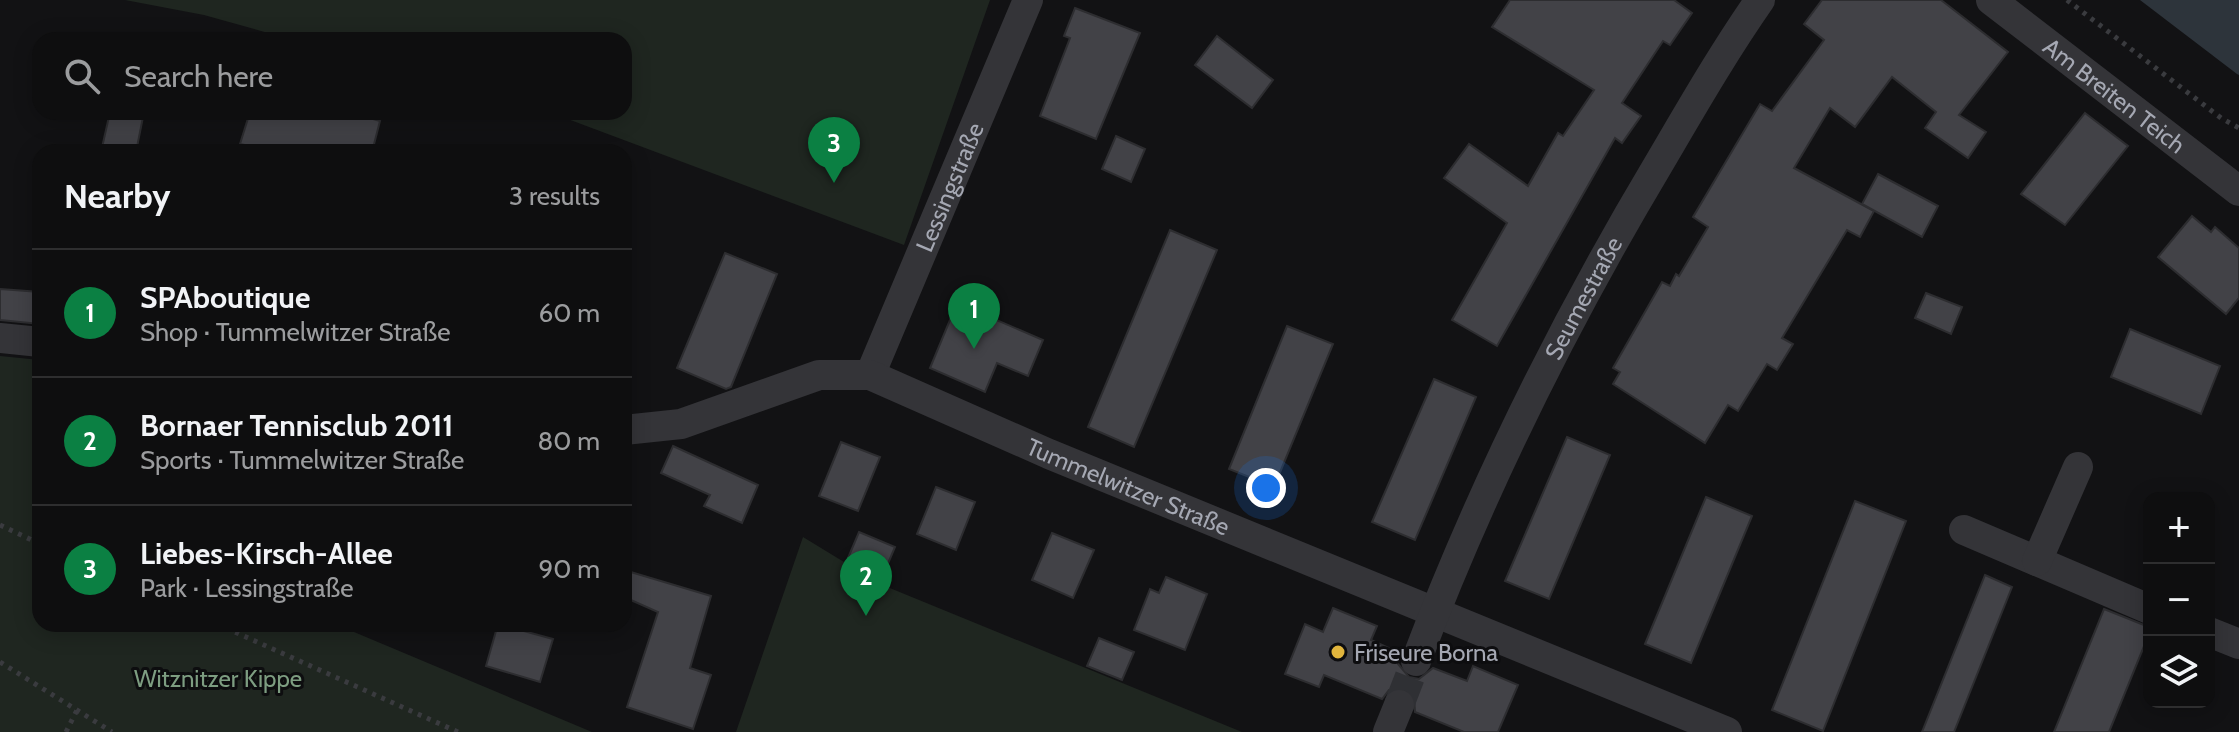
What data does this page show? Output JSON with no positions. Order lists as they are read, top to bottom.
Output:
{
  "streets": {
    "street": [
      "Am Breiten Teich",
      "Lessingstraße",
      "Seumestraße",
      "Tummelwitzer Straße"
    ]
  },
  "crossings": [
    ["Lessingstraße", "Tummelwitzer Straße"],
    ["Seumestraße", "Tummelwitzer Straße"]
  ],
  "parks": ["Witznitzer Kippe"],
  "places": ["Friseure Borna"],
  "page": {
    "search": "Search here",
    "pins": ["3", "1", "2"],
    "heading": ["Nearby", "3 results"],
    "list": [
      {
        "mark": "1",
        "name": "SPAboutique",
        "note": "Shop · Tummelwitzer Straße",
        "value": "60 m"
      },
      {
        "mark": "2",
        "name": "Bornaer Tennisclub 2011",
        "note": "Sports · Tummelwitzer Straße",
        "value": "80 m"
      },
      {
        "mark": "3",
        "name": "Liebes-Kirsch-Allee",
        "note": "Park · Lessingstraße",
        "value": "90 m"
      }
    ],
    "map_buttons": ["+", "−"]
  }
}
